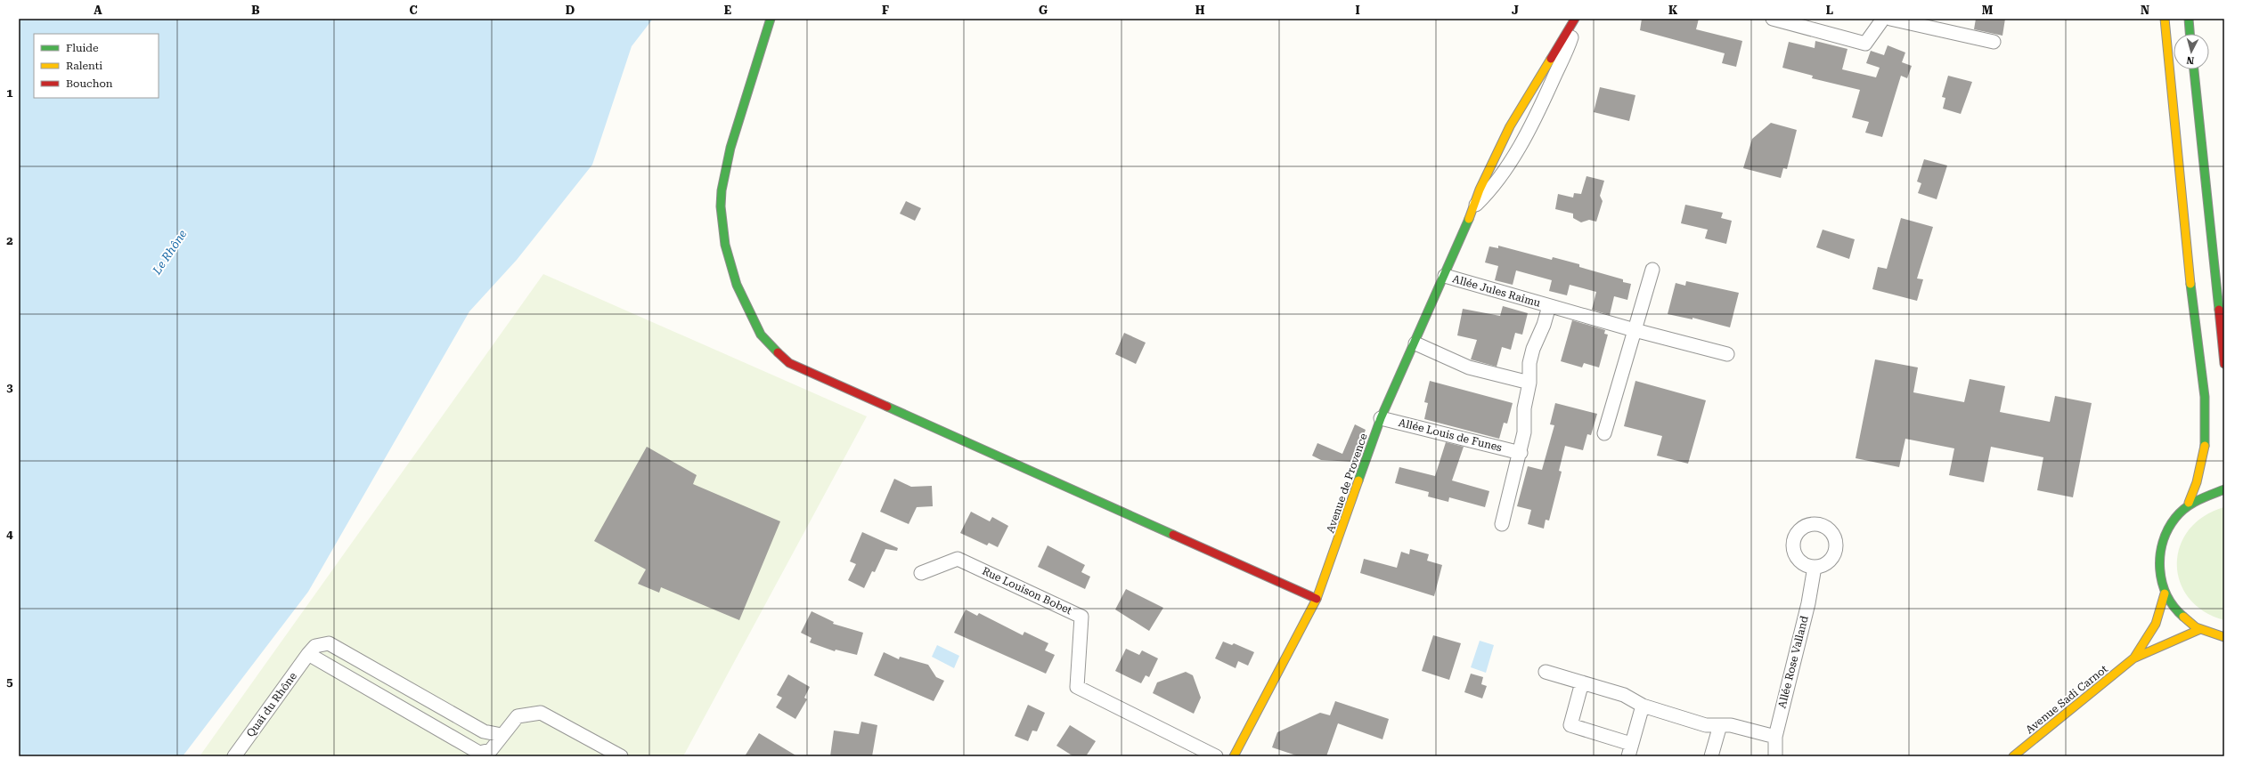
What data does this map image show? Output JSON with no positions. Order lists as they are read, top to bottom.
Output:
{
  "streets": {
    "street": [
      "Allée Jules Raimu",
      "Allée Louis de Funes",
      "Avenue de Provence",
      "Rue Louison Bobet",
      "Allée Rose Valland",
      "Avenue Sadi Carnot",
      "Quai du Rhône"
    ]
  },
  "crossings": [
    ["Allée Jules Raimu", "Avenue de Provence"],
    ["Allée Louis de Funes", "Avenue de Provence"]
  ],
  "water": ["Le Rhône"],
  "legend": ["Fluide", "Ralenti", "Bouchon"],
  "north": "bottom",
  "grid": {
    "columns": [
      "A",
      "B",
      "C",
      "D",
      "E",
      "F",
      "G",
      "H",
      "I",
      "J",
      "K",
      "L",
      "M",
      "N"
    ],
    "rows": [
      "1",
      "2",
      "3",
      "4",
      "5"
    ]
  }
}
